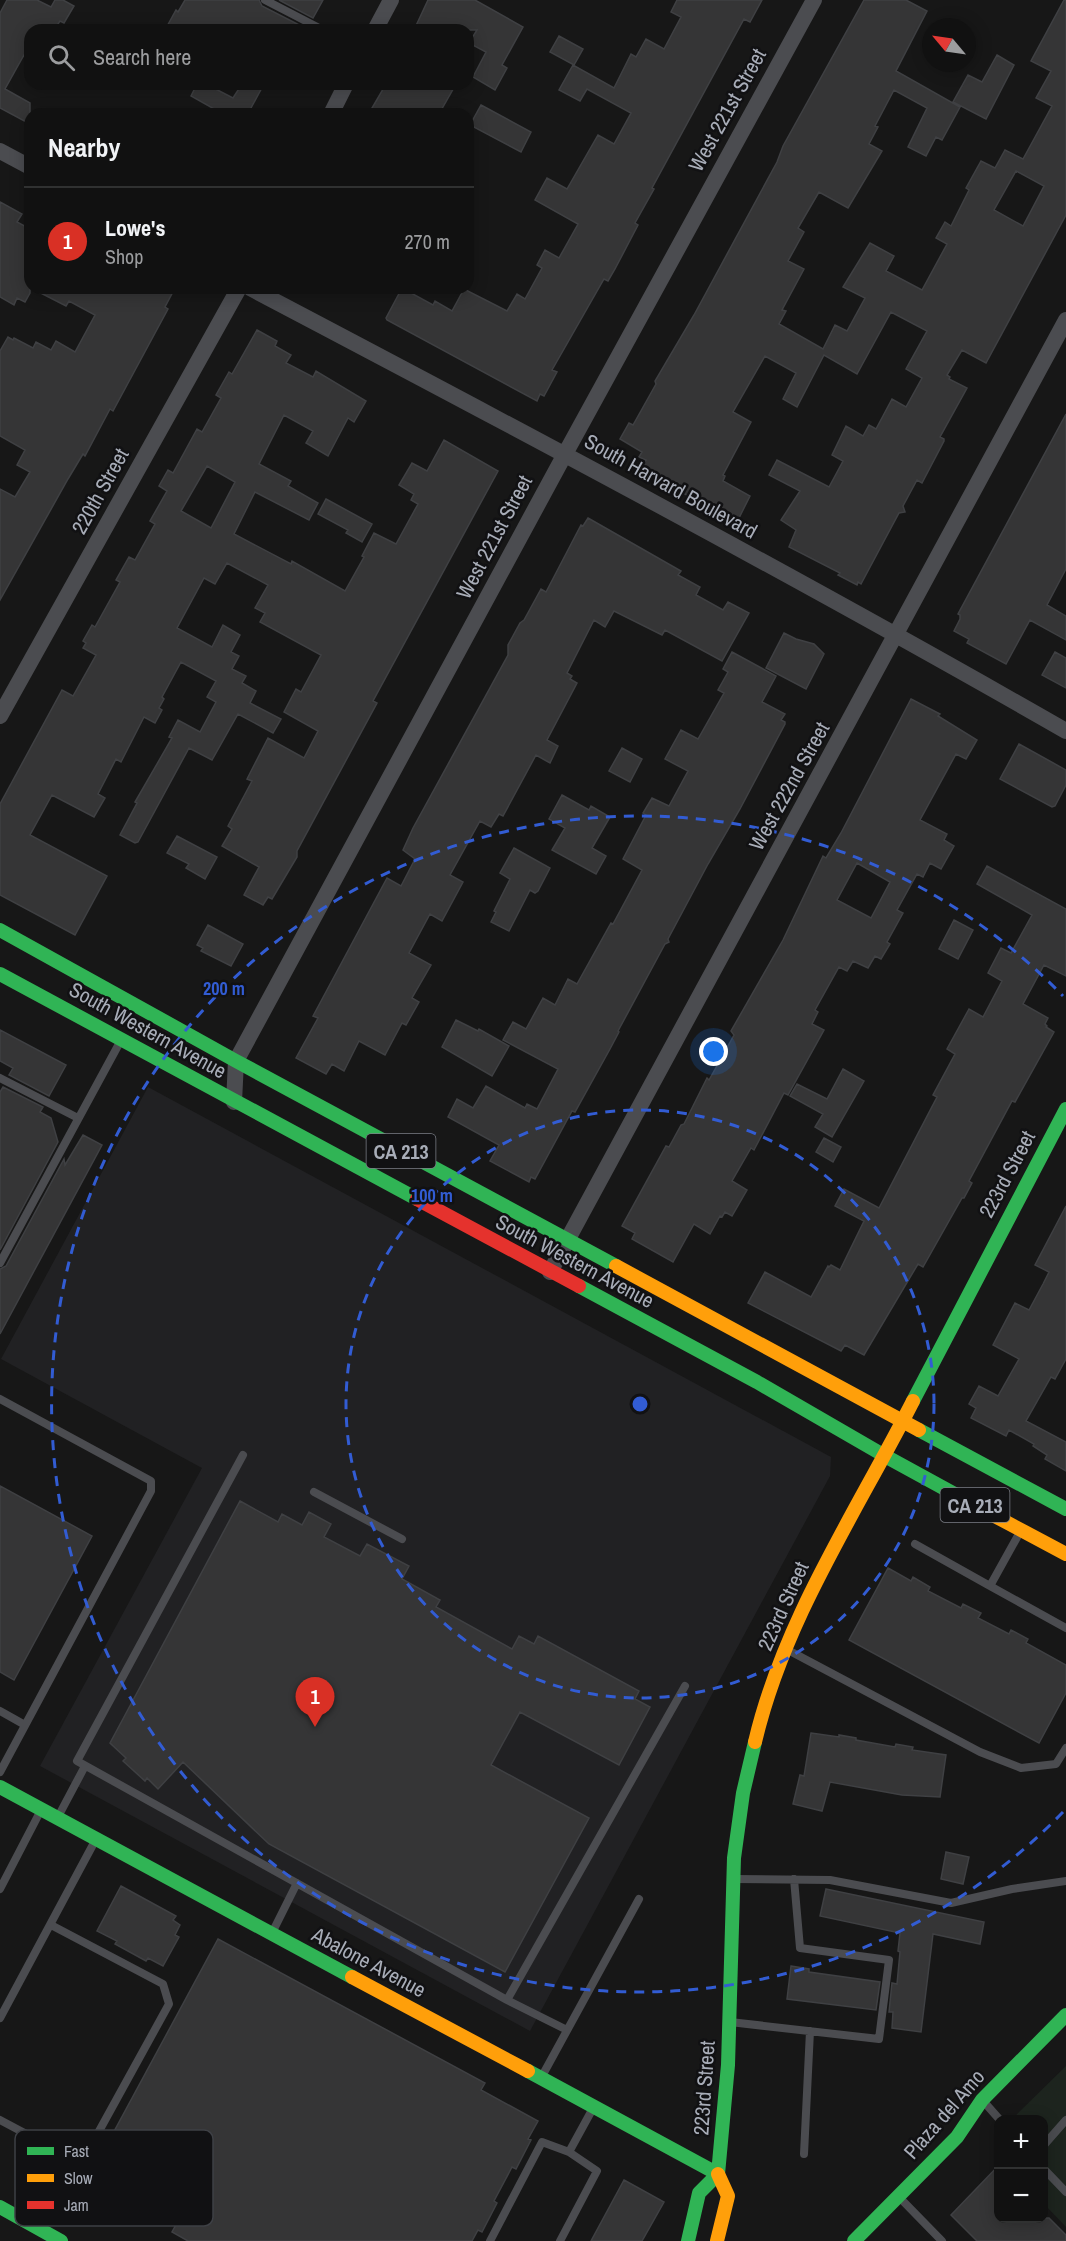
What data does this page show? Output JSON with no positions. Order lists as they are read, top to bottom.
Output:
{
  "streets": {
    "main road": [
      "South Western Avenue",
      "CA 213",
      "223rd Street",
      "Abalone Avenue",
      "Plaza del Amo"
    ],
    "street": [
      "West 221st Street",
      "South Harvard Boulevard",
      "220th Street",
      "West 222nd Street"
    ]
  },
  "crossings": [
    ["West 221st Street", "South Harvard Boulevard"],
    ["West 221st Street", "South Western Avenue"],
    ["South Harvard Boulevard", "West 222nd Street"],
    ["West 222nd Street", "South Western Avenue"],
    ["South Western Avenue", "223rd Street"],
    ["223rd Street", "Abalone Avenue"]
  ],
  "legend": ["Fast", "Slow", "Jam"],
  "north": "top left",
  "page": {
    "search": "Search here",
    "heading": "Nearby",
    "list": [
      {
        "mark": "1",
        "name": "Lowe's",
        "note": "Shop",
        "value": "270 m"
      }
    ],
    "pins": "1",
    "map_buttons": ["+", "−"]
  },
  "rings": ["200 m", "100 m"]
}
